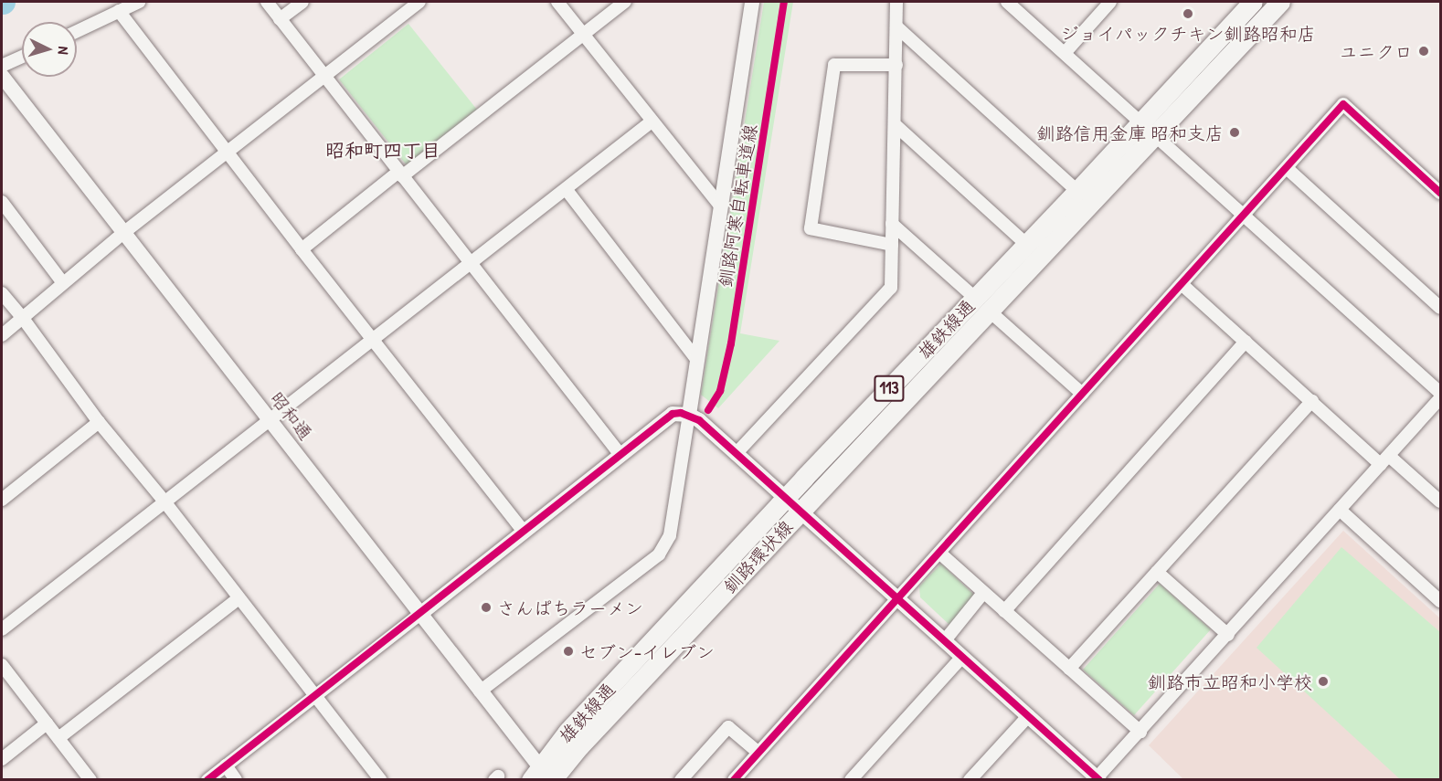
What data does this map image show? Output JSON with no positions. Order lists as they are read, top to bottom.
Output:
{
  "streets": {
    "main road": ["雄鉄線通", "113", "釧路環状線"],
    "street": ["昭和通"],
    "cycle path": ["釧路阿寒自転車道線"]
  },
  "crossings": [
    ["雄鉄線通", "昭和通"],
    ["雄鉄線通", "釧路環状線"],
    ["昭和通", "釧路環状線"]
  ],
  "districts": ["昭和町四丁目"],
  "places": [
    "ジョイパックチキン釧路昭和店",
    "ユニクロ",
    "釧路信用金庫 昭和支店",
    "さんぱちラーメン",
    "セブン-イレブン",
    "釧路市立昭和小学校"
  ],
  "north": "right"
}
